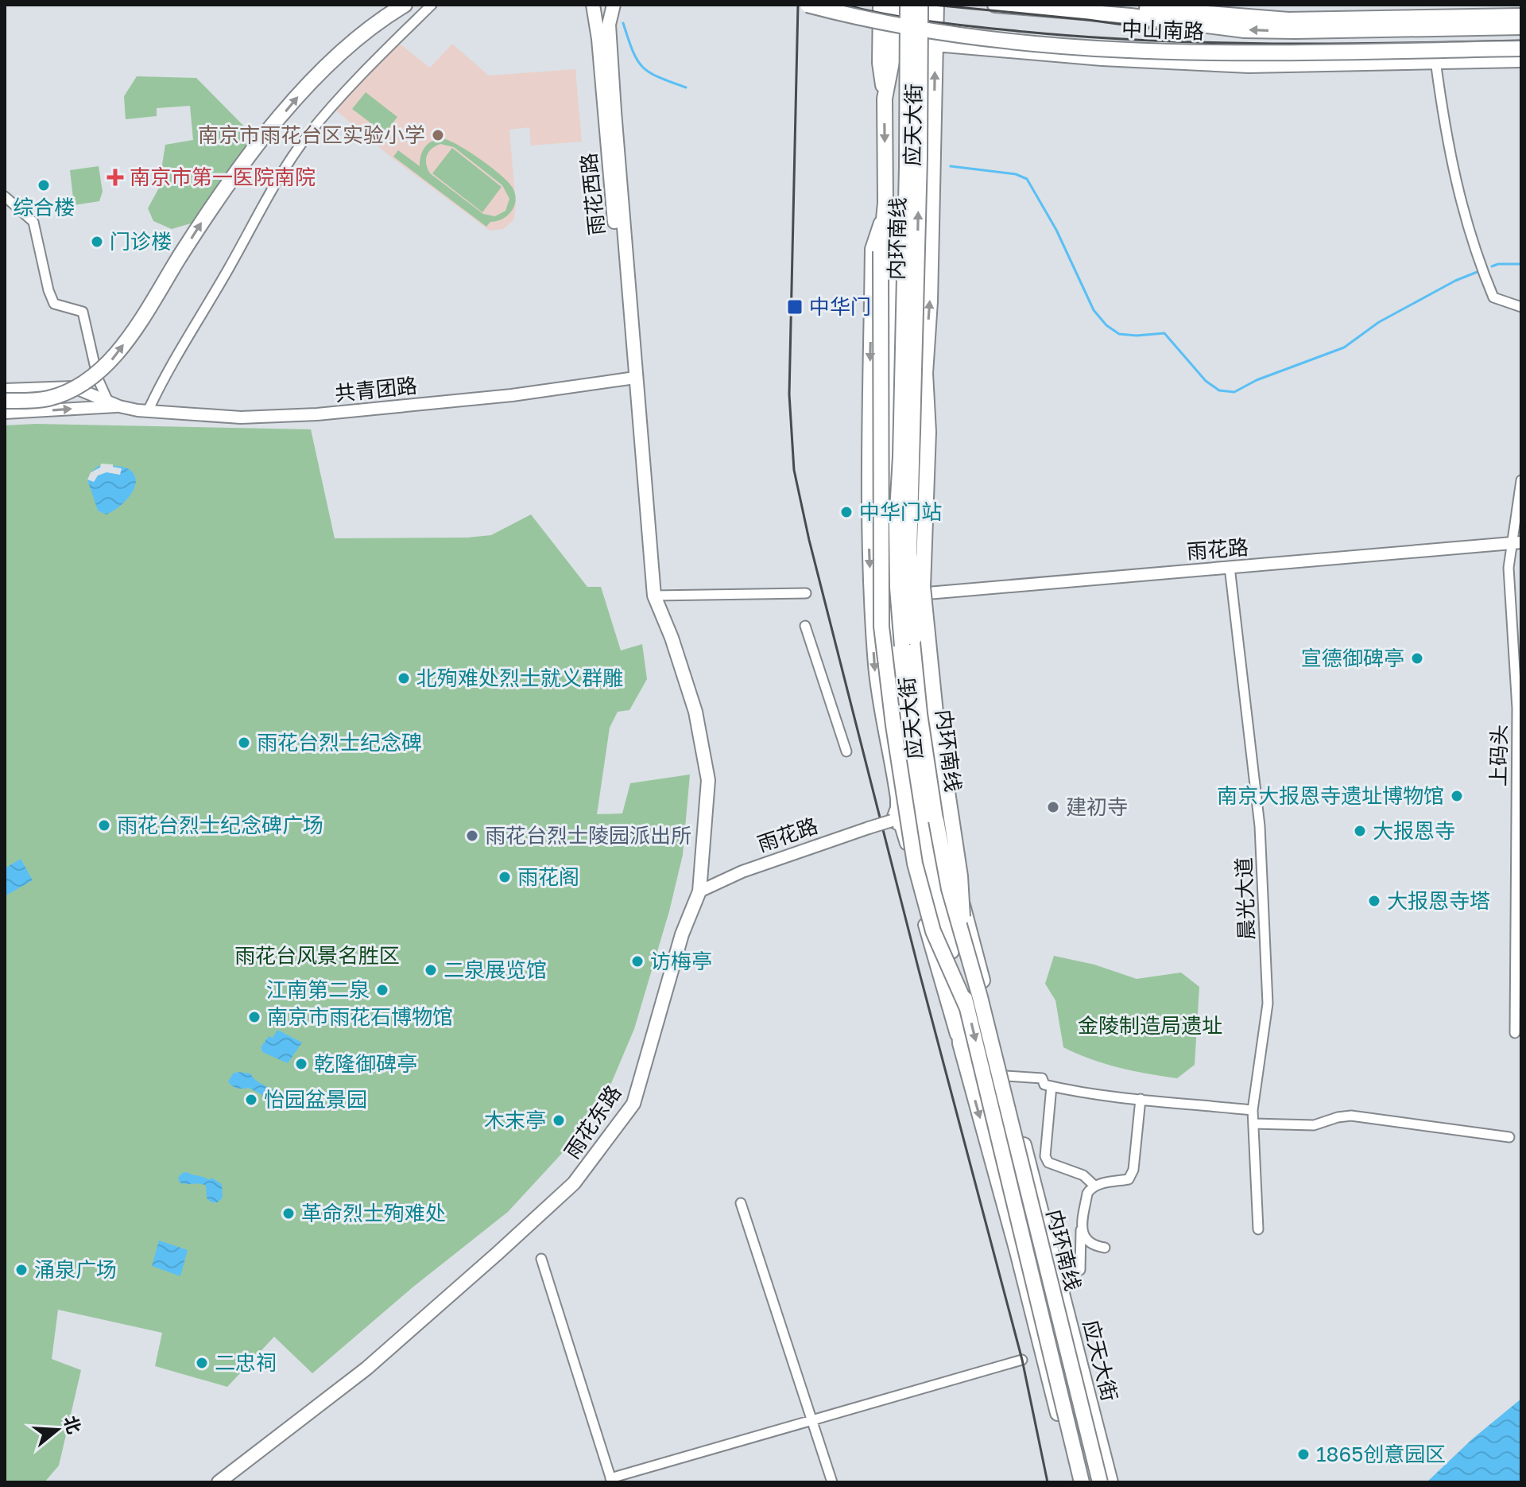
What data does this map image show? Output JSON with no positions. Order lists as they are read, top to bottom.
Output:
{
  "streets": {
    "main road": [
      "中山南路",
      "应天大街",
      "雨花西路",
      "内环南线",
      "雨花东路"
    ],
    "street": [
      "共青团路",
      "雨花路",
      "上码头",
      "晨光大道"
    ]
  },
  "crossings": [
    ["应天大街", "雨花路"],
    ["雨花西路", "共青团路"],
    ["雨花西路", "雨花东路"],
    ["雨花路", "上码头"],
    ["雨花路", "晨光大道"],
    ["雨花路", "雨花东路"]
  ],
  "parks": ["雨花台风景名胜区", "金陵制造局遗址"],
  "places": {
    "other": [
      "南京市雨花台区实验小学",
      "综合楼",
      "门诊楼",
      "中华门站",
      "宣德御碑亭",
      "北殉难处烈士就义群雕",
      "雨花台烈士纪念碑",
      "南京大报恩寺遗址博物馆",
      "建初寺",
      "雨花台烈士纪念碑广场",
      "大报恩寺",
      "雨花台烈士陵园派出所",
      "雨花阁",
      "大报恩寺塔",
      "访梅亭",
      "二泉展览馆",
      "江南第二泉",
      "南京市雨花石博物馆",
      "乾隆御碑亭",
      "怡园盆景园",
      "木末亭",
      "革命烈士殉难处",
      "涌泉广场",
      "二忠祠",
      "1865创意园区"
    ],
    "health": ["南京市第一医院南院"],
    "transit": ["中华门"]
  },
  "north": "right"
}
